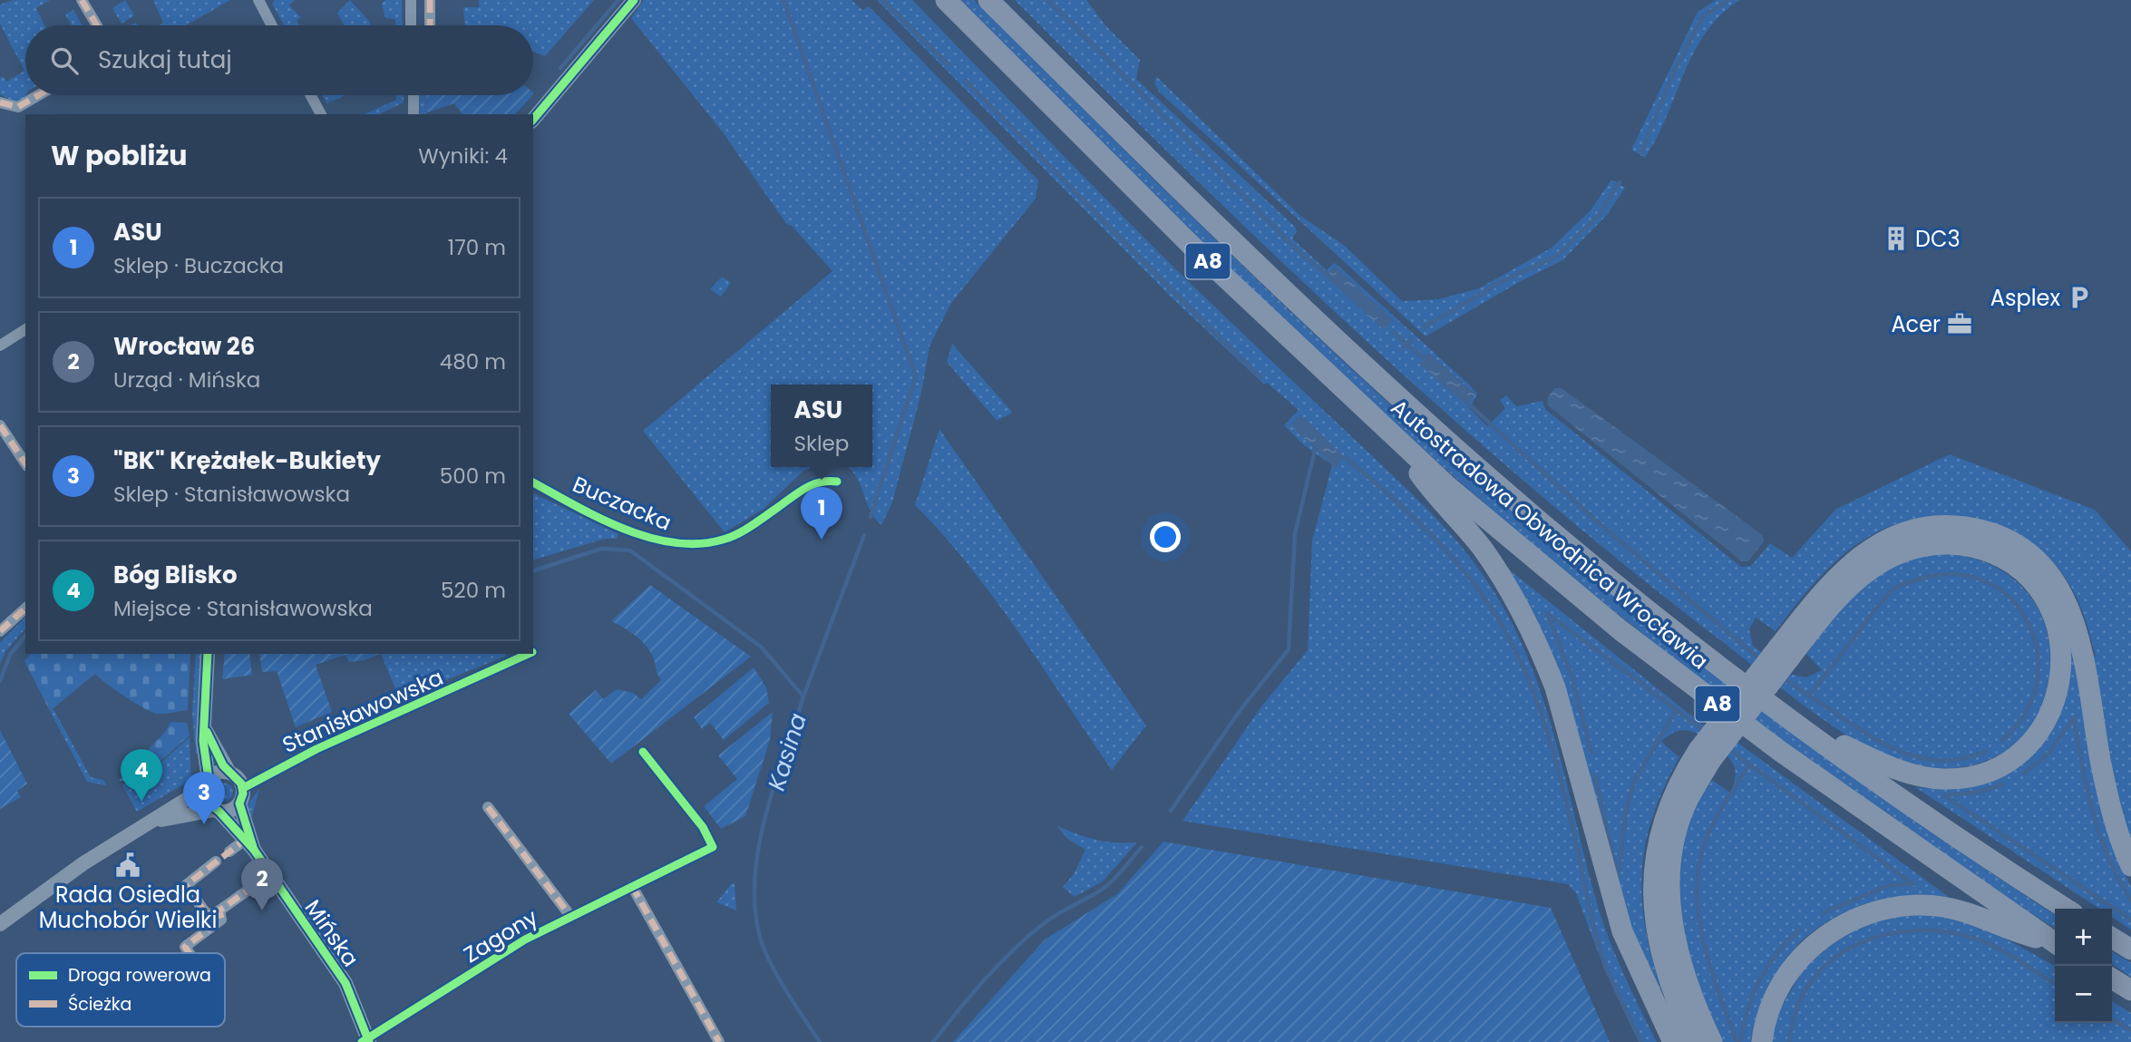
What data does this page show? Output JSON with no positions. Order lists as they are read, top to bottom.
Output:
{
  "streets": {
    "highway": ["A8", "Autostradowa Obwodnica Wrocławia"],
    "street": [
      "Buczacka",
      "Stanisławowska",
      "Mińska",
      "Zagony"
    ]
  },
  "crossings": [
    ["Stanisławowska", "Mińska"],
    ["Mińska", "Zagony"]
  ],
  "water": ["Kasina"],
  "places": {
    "building": ["DC3"],
    "parking": ["Asplex"],
    "office": ["Acer"],
    "public building": ["Rada Osiedla Muchobór Wielki"]
  },
  "legend": ["Droga rowerowa", "Ścieżka"],
  "page": {
    "search": "Szukaj tutaj",
    "heading": ["W pobliżu", "Wyniki: 4"],
    "list": [
      {
        "mark": "1",
        "name": "ASU",
        "note": "Sklep · Buczacka",
        "value": "170 m"
      },
      {
        "mark": "2",
        "name": "Wrocław 26",
        "note": "Urząd · Mińska",
        "value": "480 m"
      },
      {
        "mark": "3",
        "name": "\"BK\" Krężałek-Bukiety",
        "note": "Sklep · Stanisławowska",
        "value": "500 m"
      },
      {
        "mark": "4",
        "name": "Bóg Blisko",
        "note": "Miejsce · Stanisławowska",
        "value": "520 m"
      }
    ],
    "popup": ["ASU", "Sklep"],
    "pins": [
      "1",
      "4",
      "3",
      "2"
    ],
    "map_buttons": ["+", "−"]
  }
}
